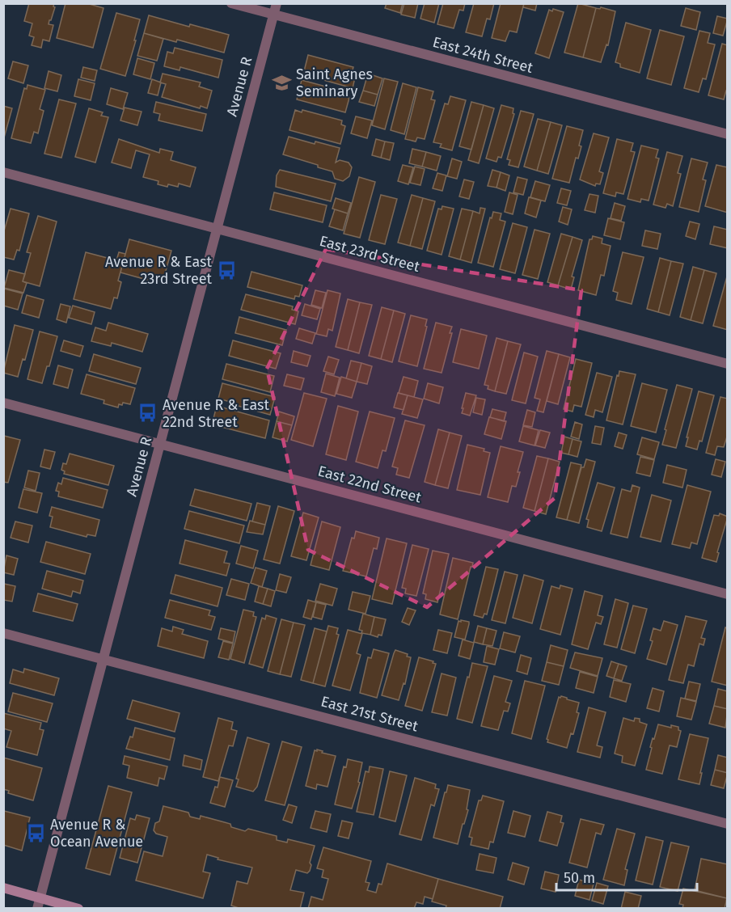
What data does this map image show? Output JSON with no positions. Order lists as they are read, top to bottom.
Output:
{
  "streets": {
    "street": [
      "East 24th Street",
      "Avenue R",
      "East 23rd Street",
      "East 22nd Street",
      "East 21st Street"
    ]
  },
  "crossings": [
    ["East 24th Street", "Avenue R"],
    ["Avenue R", "East 23rd Street"],
    ["Avenue R", "East 22nd Street"],
    ["Avenue R", "East 21st Street"]
  ],
  "places": {
    "school or university": ["Saint Agnes Seminary"],
    "bus stop": ["Avenue R & East 23rd Street", "Avenue R & East 22nd Street", "Avenue R & Ocean Avenue"]
  },
  "scale_bar": "50 m"
}
